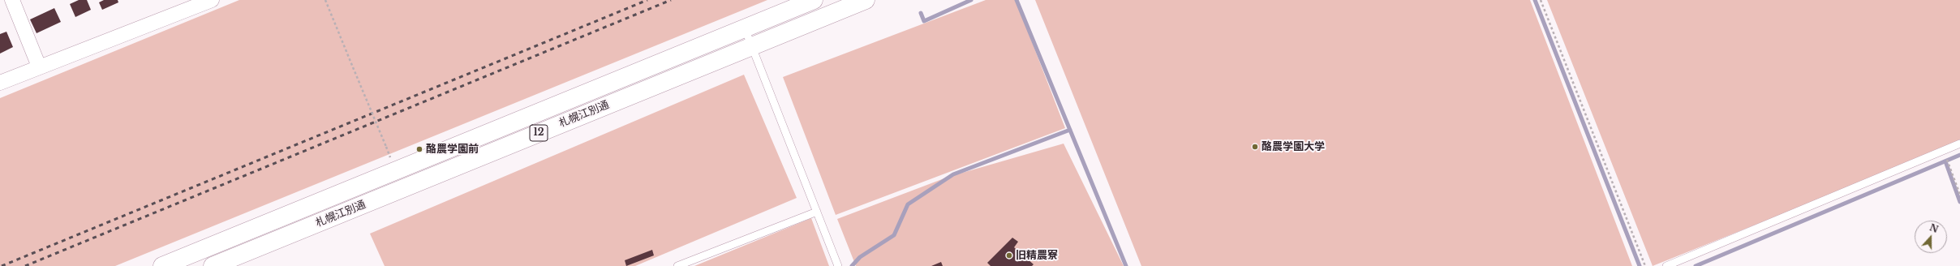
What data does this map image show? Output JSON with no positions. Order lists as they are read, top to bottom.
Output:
{
  "streets": {
    "highway": ["札幌江別通", "12"]
  },
  "places": ["酪農学園大学", "酪農学園前", "旧精農寮"],
  "north": "top"
}
